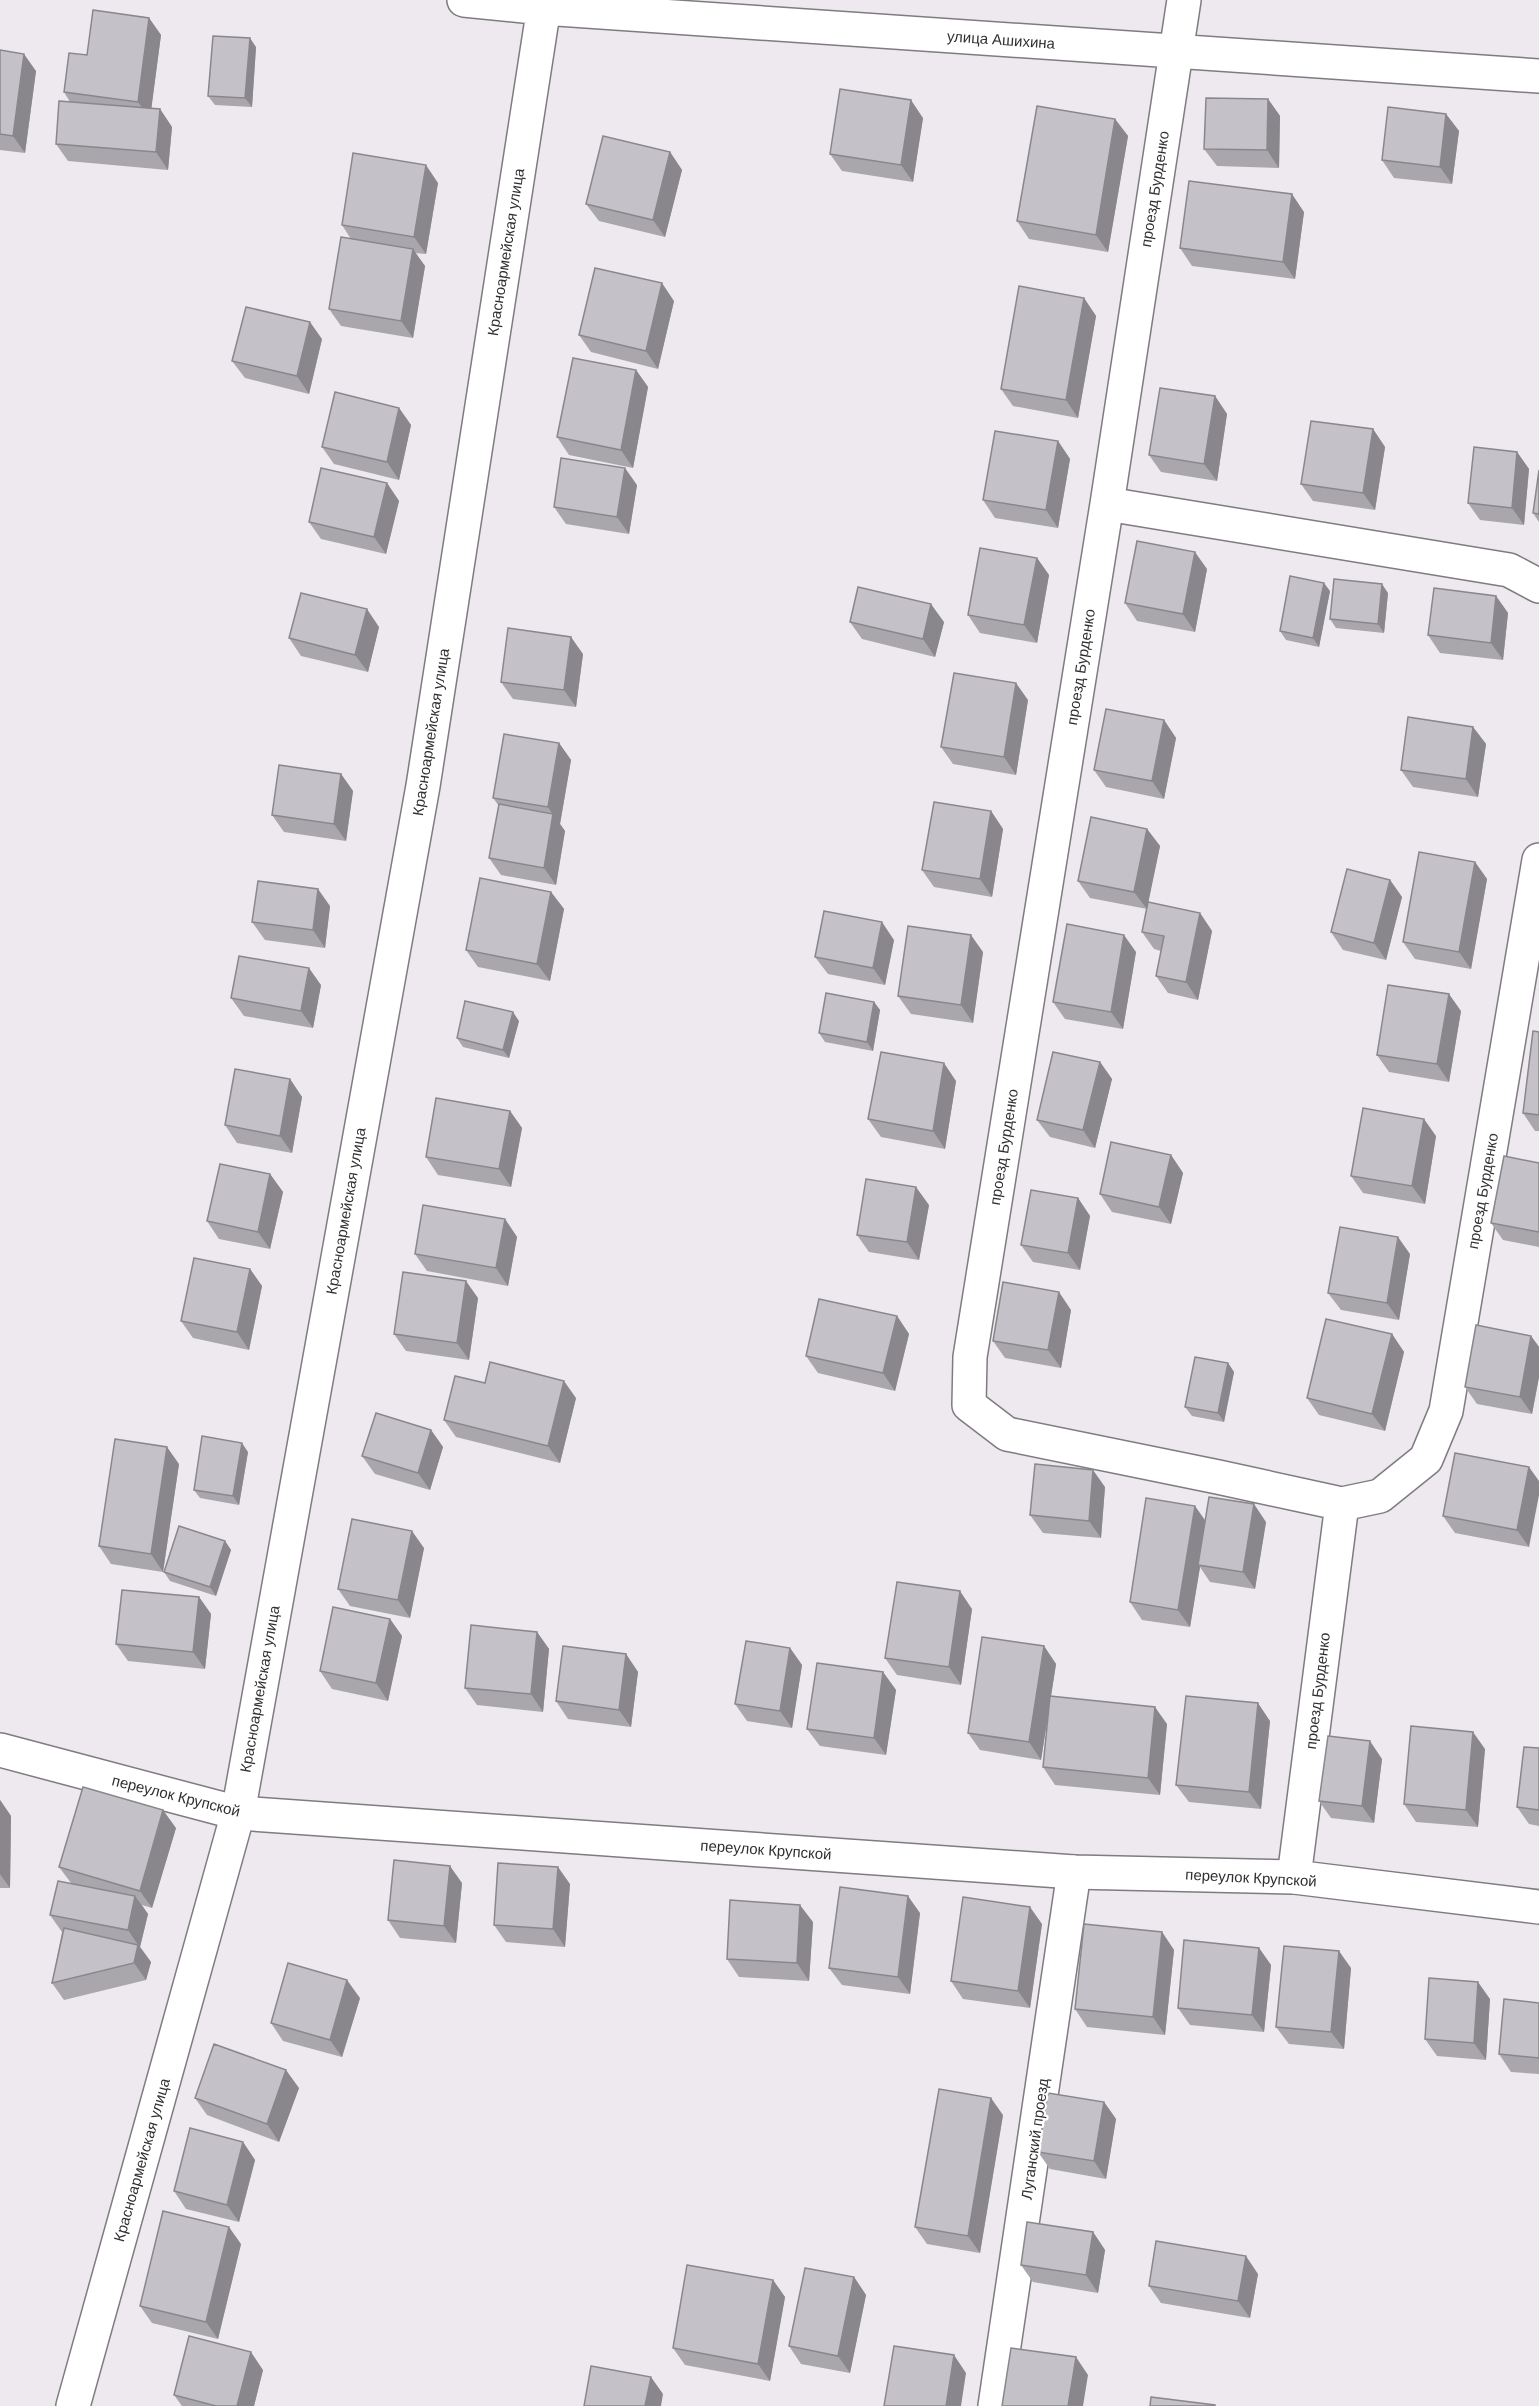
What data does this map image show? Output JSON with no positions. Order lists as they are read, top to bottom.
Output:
{
  "streets": {
    "street": [
      "улица Ашихина",
      "проезд Бурденко",
      "Красноармейская улица",
      "переулок Крупской",
      "Луганский проезд"
    ]
  },
  "crossings": [
    ["улица Ашихина", "проезд Бурденко"],
    ["улица Ашихина", "Красноармейская улица"],
    ["проезд Бурденко", "переулок Крупской"],
    ["Красноармейская улица", "переулок Крупской"],
    ["переулок Крупской", "Луганский проезд"]
  ]
}
